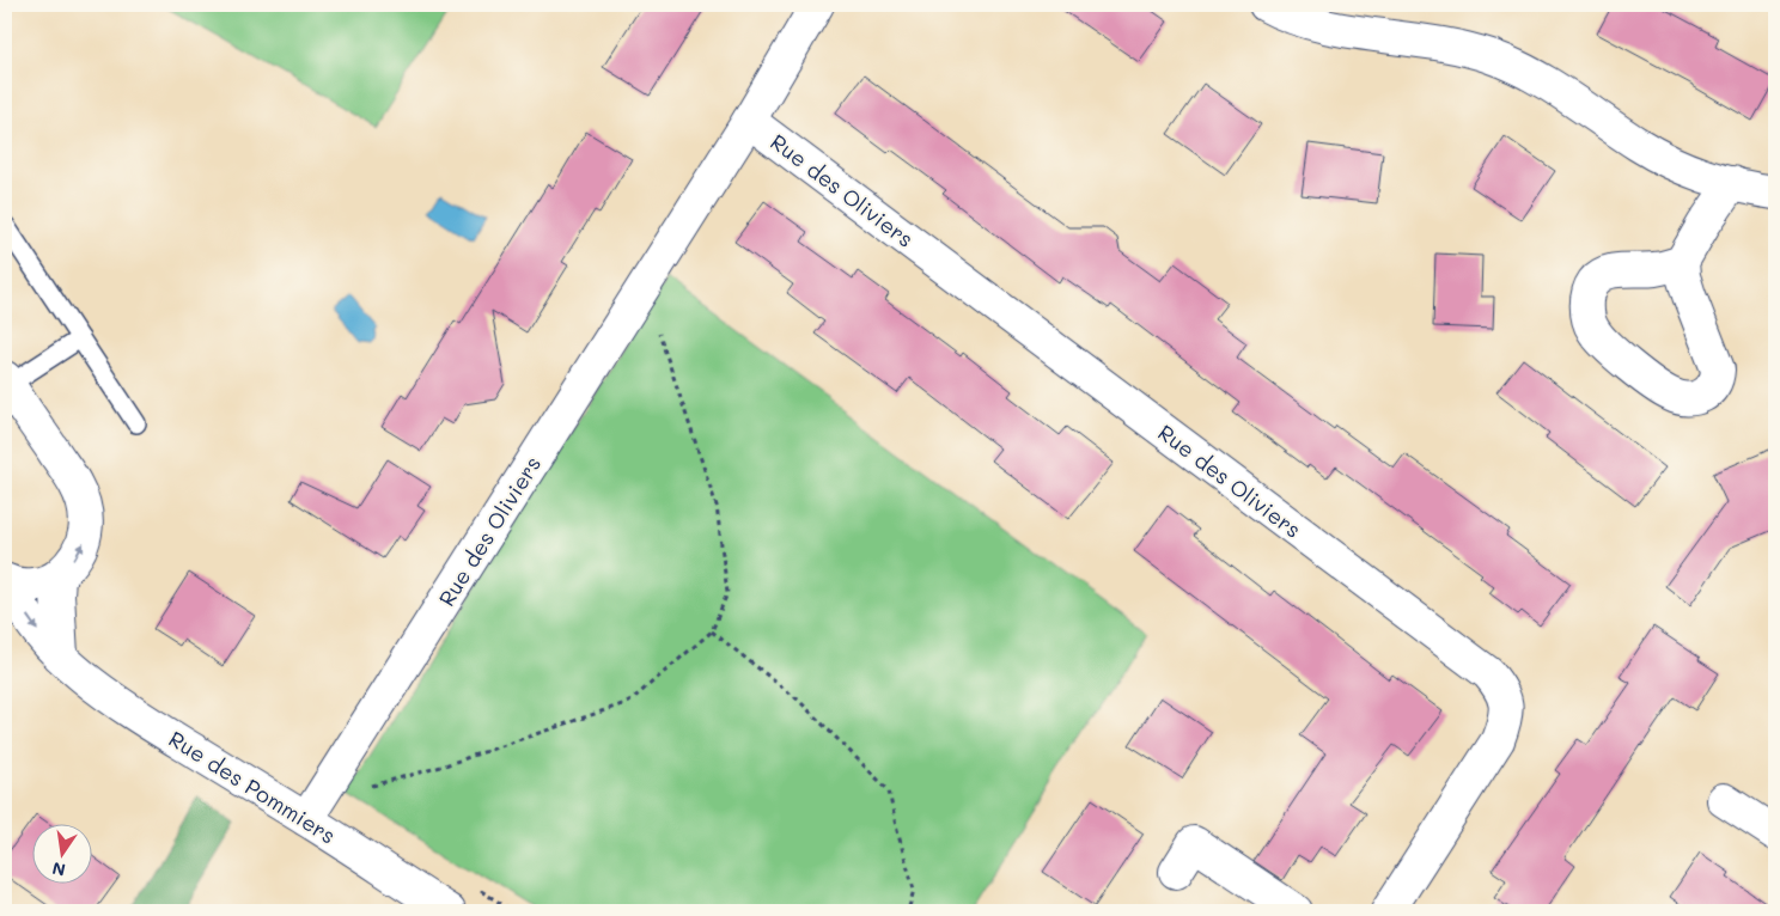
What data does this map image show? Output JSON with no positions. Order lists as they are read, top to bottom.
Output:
{
  "streets": {
    "street": ["Rue des Oliviers", "Rue des Pommiers"]
  },
  "crossings": [
    ["Rue des Oliviers", "Rue des Pommiers"]
  ],
  "north": "bottom"
}
